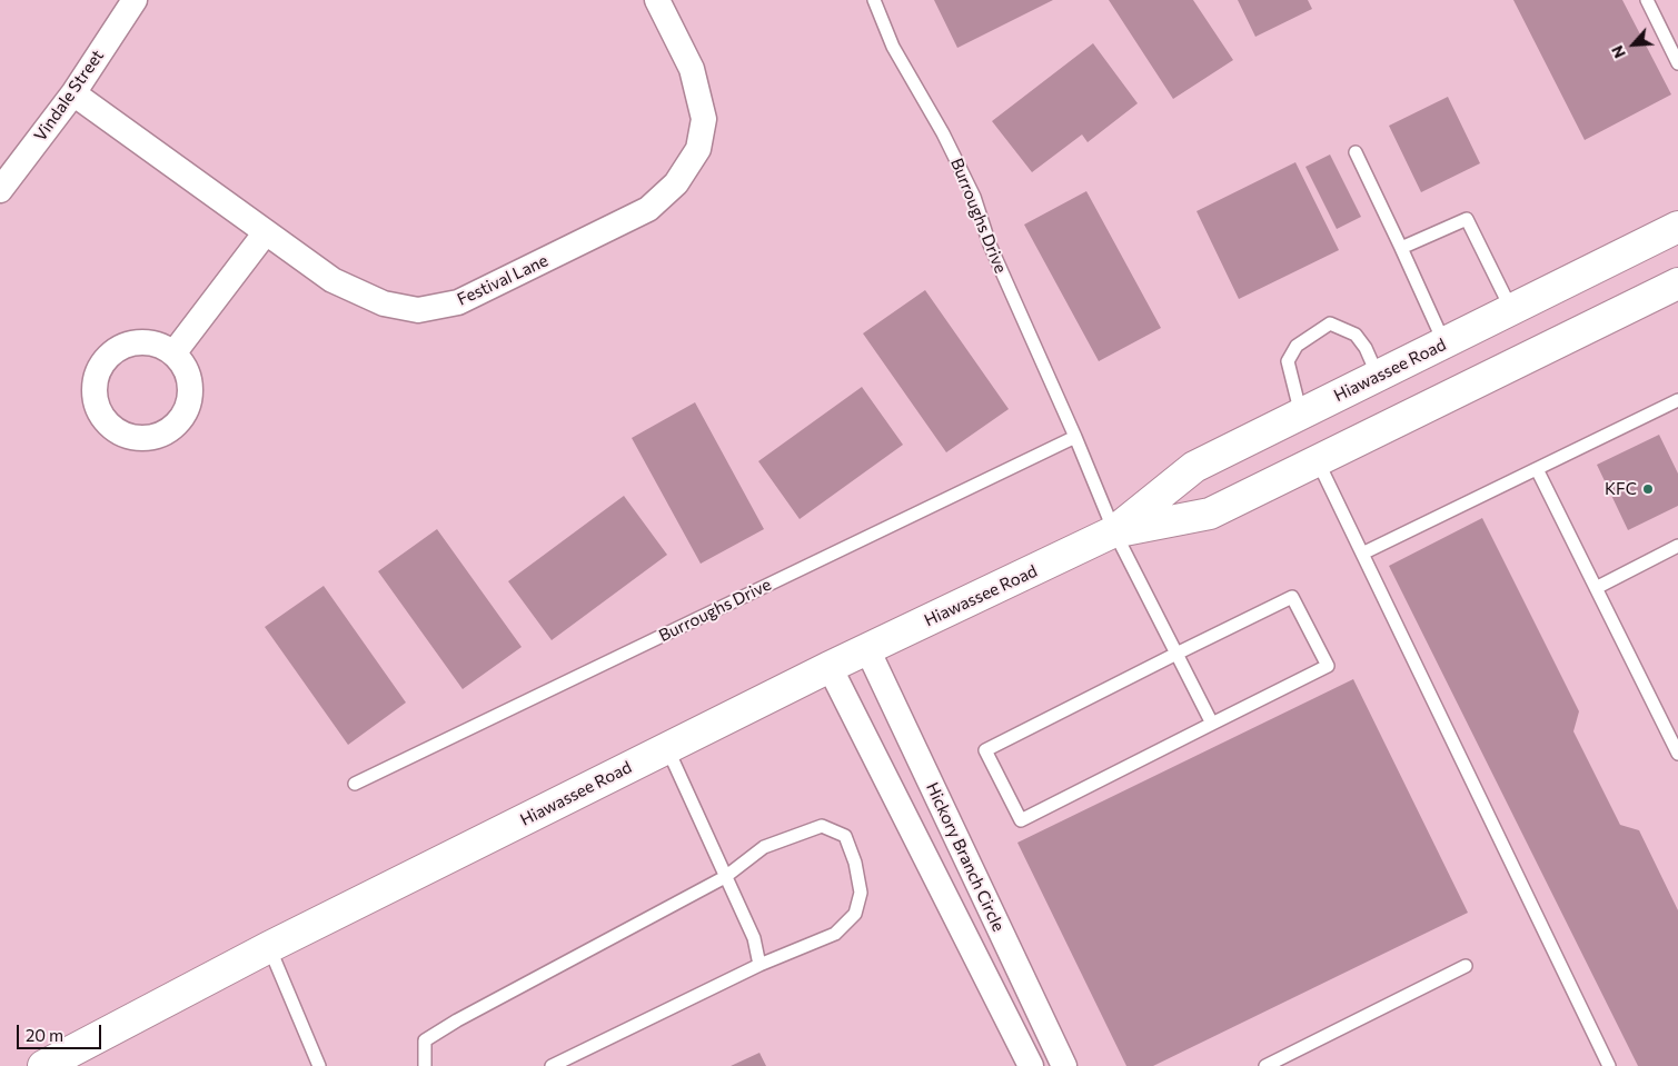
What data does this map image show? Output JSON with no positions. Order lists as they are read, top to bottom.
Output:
{
  "streets": {
    "street": [
      "Vindale Street",
      "Festival Lane",
      "Hiawassee Road",
      "Hickory Branch Circle"
    ],
    "lane": ["Burroughs Drive"]
  },
  "crossings": [
    ["Vindale Street", "Festival Lane"],
    ["Burroughs Drive", "Hiawassee Road"],
    ["Hiawassee Road", "Hickory Branch Circle"]
  ],
  "places": ["KFC"],
  "scale_bar": "20 m",
  "north": "bottom left"
}
